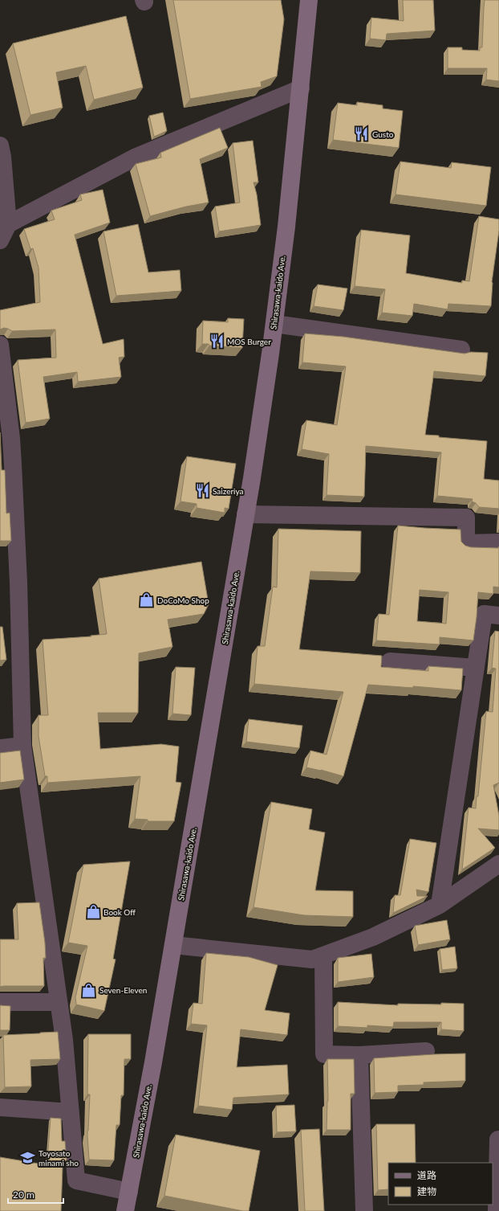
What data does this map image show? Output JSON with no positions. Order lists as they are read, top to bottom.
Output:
{
  "streets": {
    "main road": ["Shirasawa-kaido Ave."]
  },
  "places": {
    "restaurant": ["Gusto", "MOS Burger", "Saizeriya"],
    "shop": ["DoCoMo Shop", "Book Off", "Seven-Eleven"],
    "school or university": ["Toyosato minami sho"]
  },
  "legend": ["道路", "建物"],
  "scale_bar": "20 m"
}
